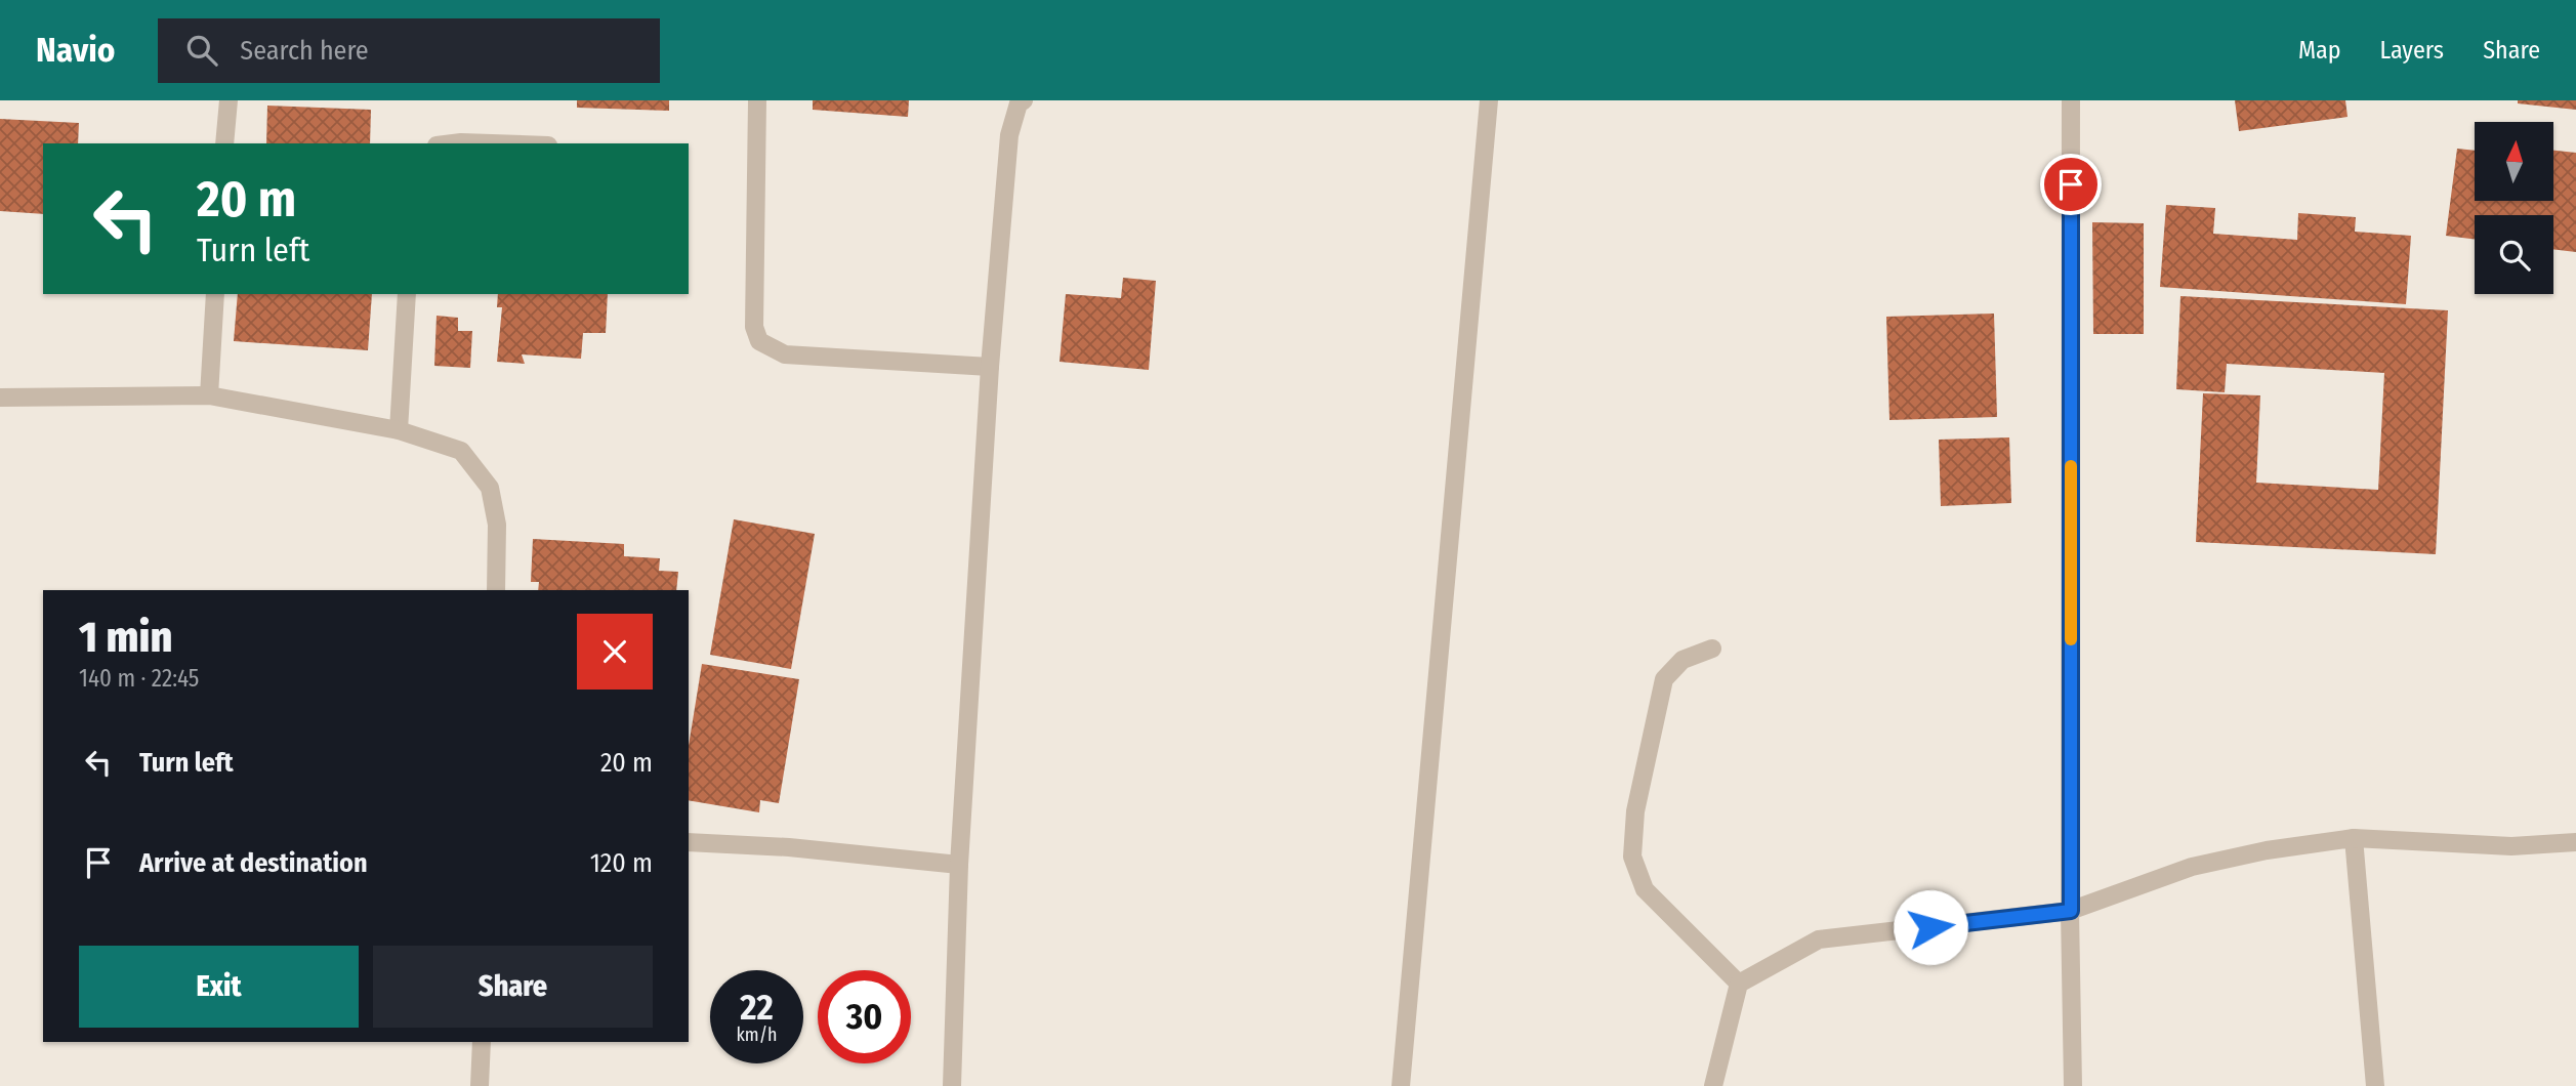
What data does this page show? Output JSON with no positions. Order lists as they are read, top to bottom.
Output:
{
  "north": "top",
  "page": {
    "header": "Navio",
    "search": "Search here",
    "nav": ["Map", "Layers", "Share"],
    "turn": ["20 m", "Turn left"],
    "heading": ["1 min", "140 m · 22:45"],
    "list": [
      {
        "name": "Turn left",
        "value": "20 m"
      },
      {
        "name": "Arrive at destination",
        "value": "120 m"
      }
    ],
    "buttons": ["Exit", "Share"],
    "speed": "22 km/h",
    "limit": "30"
  }
}
